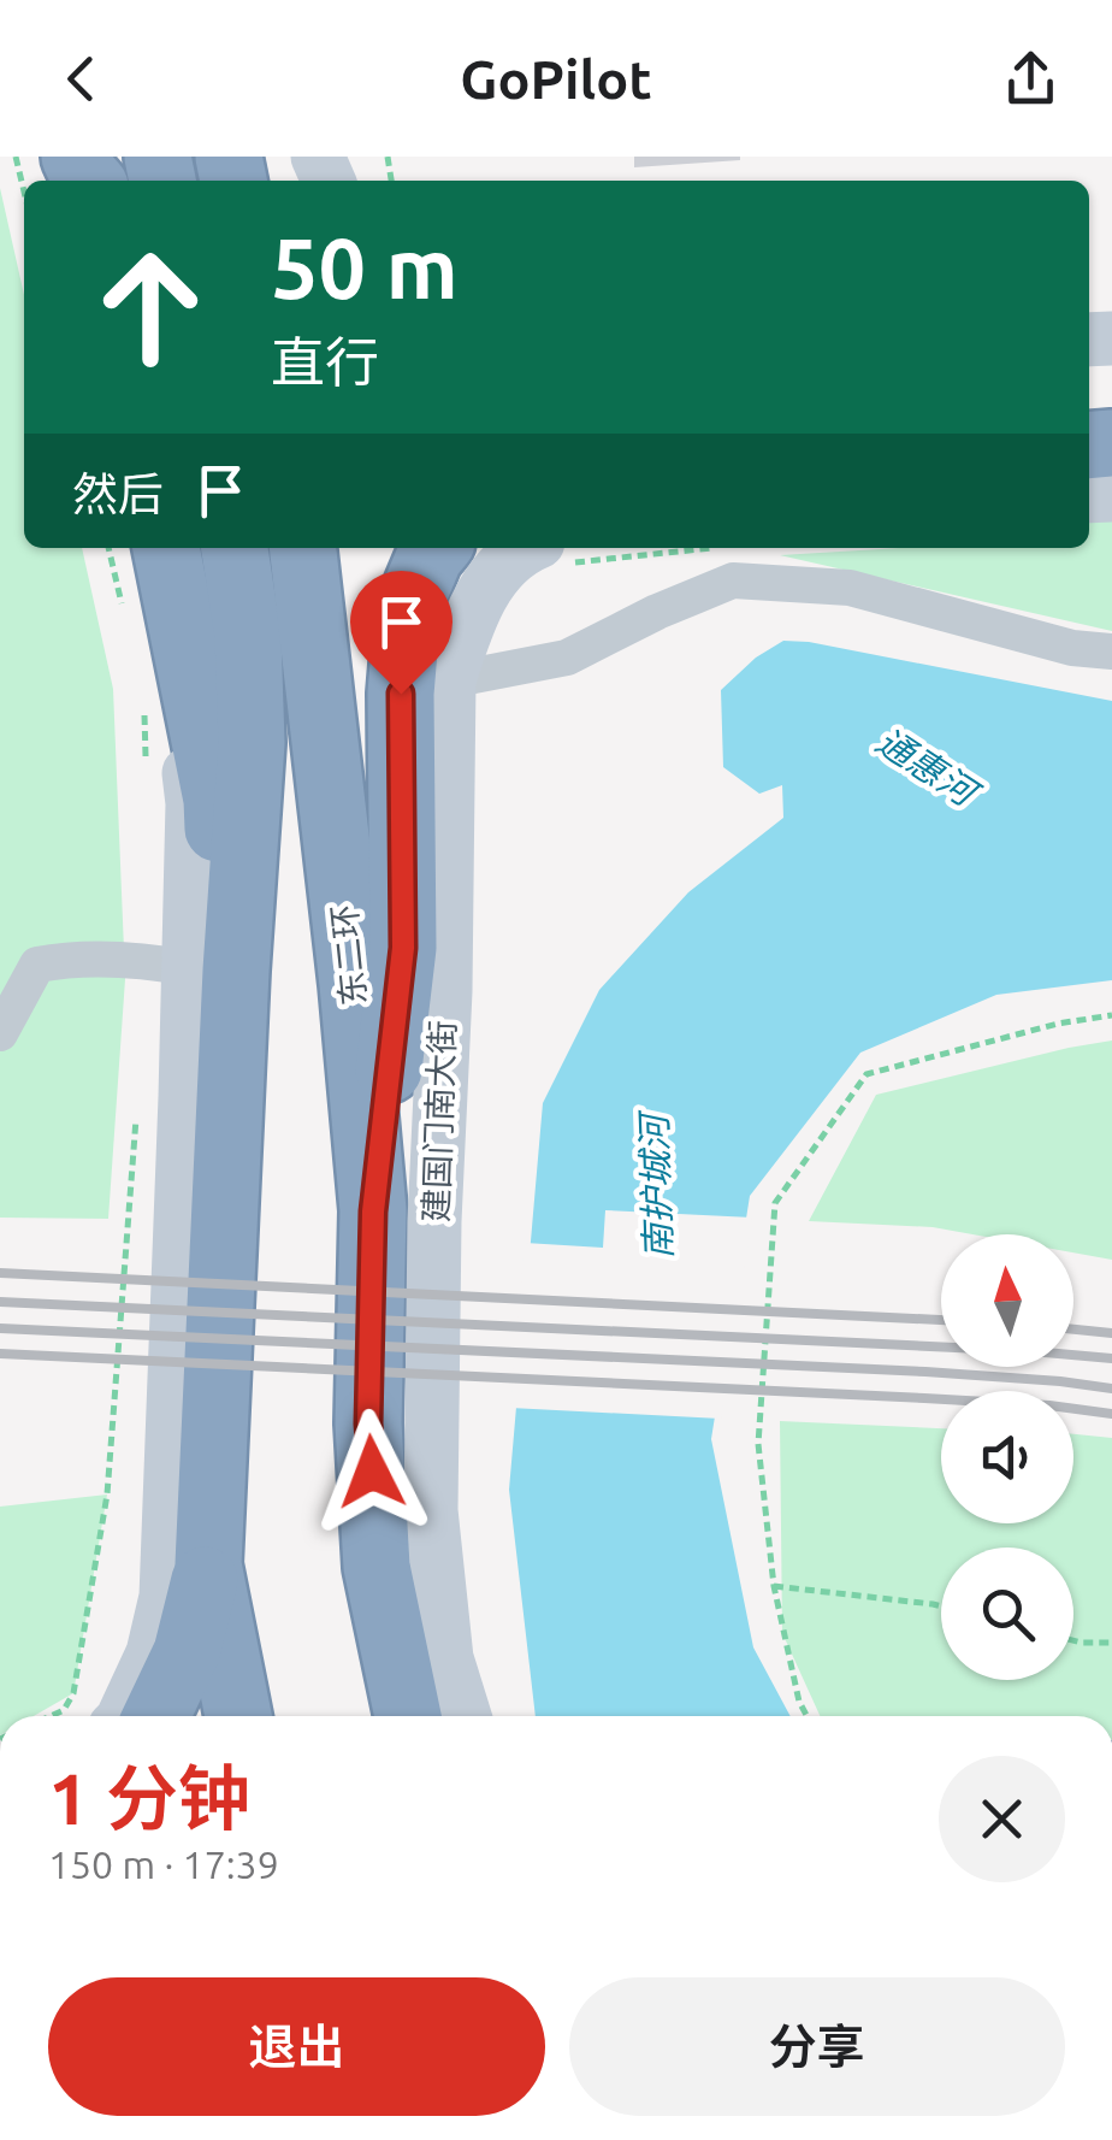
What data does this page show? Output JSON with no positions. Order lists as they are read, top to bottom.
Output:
{
  "streets": {
    "highway": ["东二环"],
    "street": ["建国门南大街"]
  },
  "water": ["通惠河", "南护城河"],
  "north": "top",
  "page": {
    "header": "GoPilot",
    "turn": ["50 m", "直行"],
    "then": "然后",
    "heading": ["1 分钟", "150 m · 17:39"],
    "buttons": ["退出", "分享"]
  }
}
